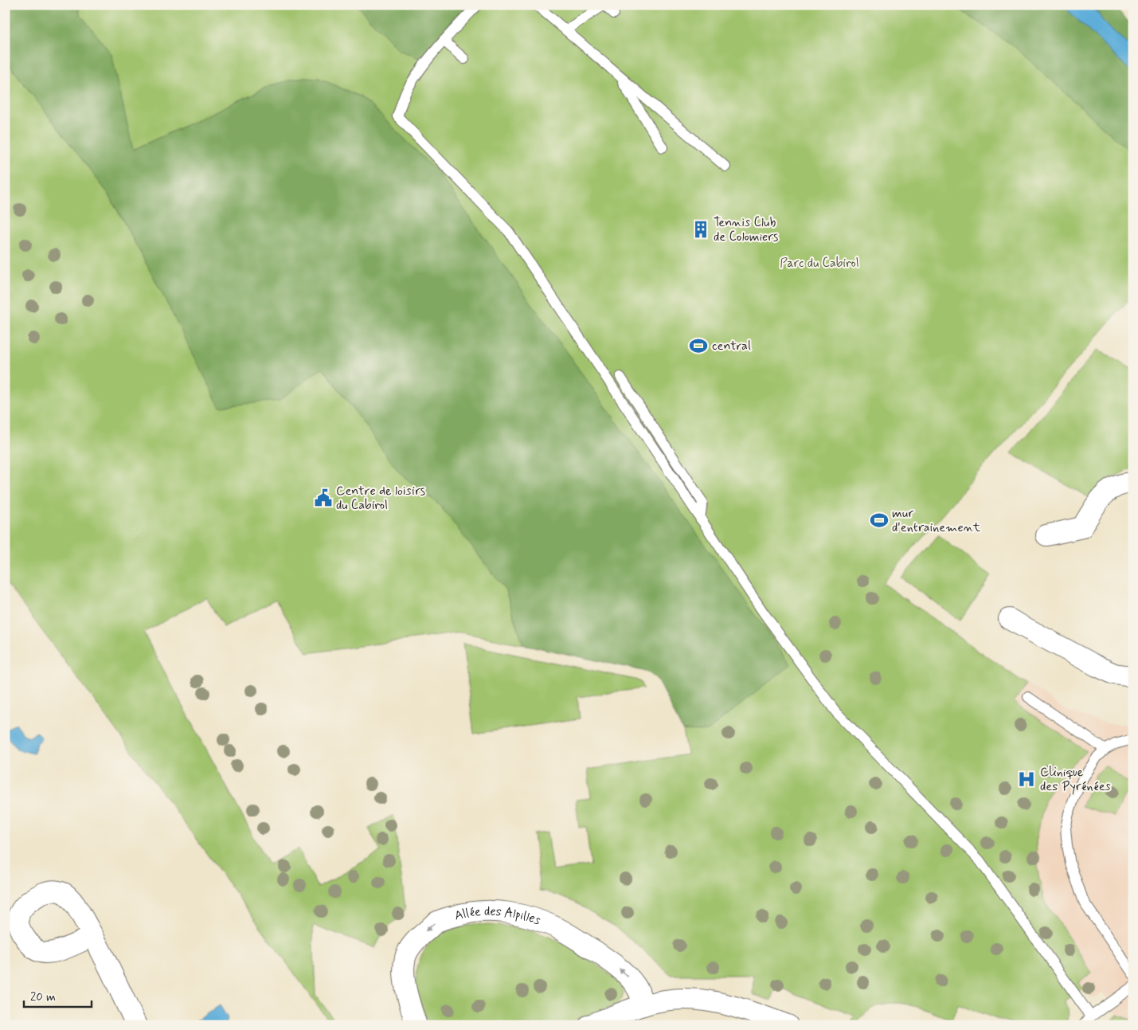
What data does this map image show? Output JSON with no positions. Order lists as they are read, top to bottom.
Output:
{
  "streets": {
    "street": ["Allée des Alpilles"]
  },
  "parks": ["Parc du Cabirol"],
  "places": {
    "building": ["Tennis Club de Colomiers"],
    "sports": ["central", "mur d'entrainement"],
    "public building": ["Centre de loisirs du Cabirol"],
    "hospital": ["Clinique des Pyrénées"]
  },
  "scale_bar": "20 m"
}
